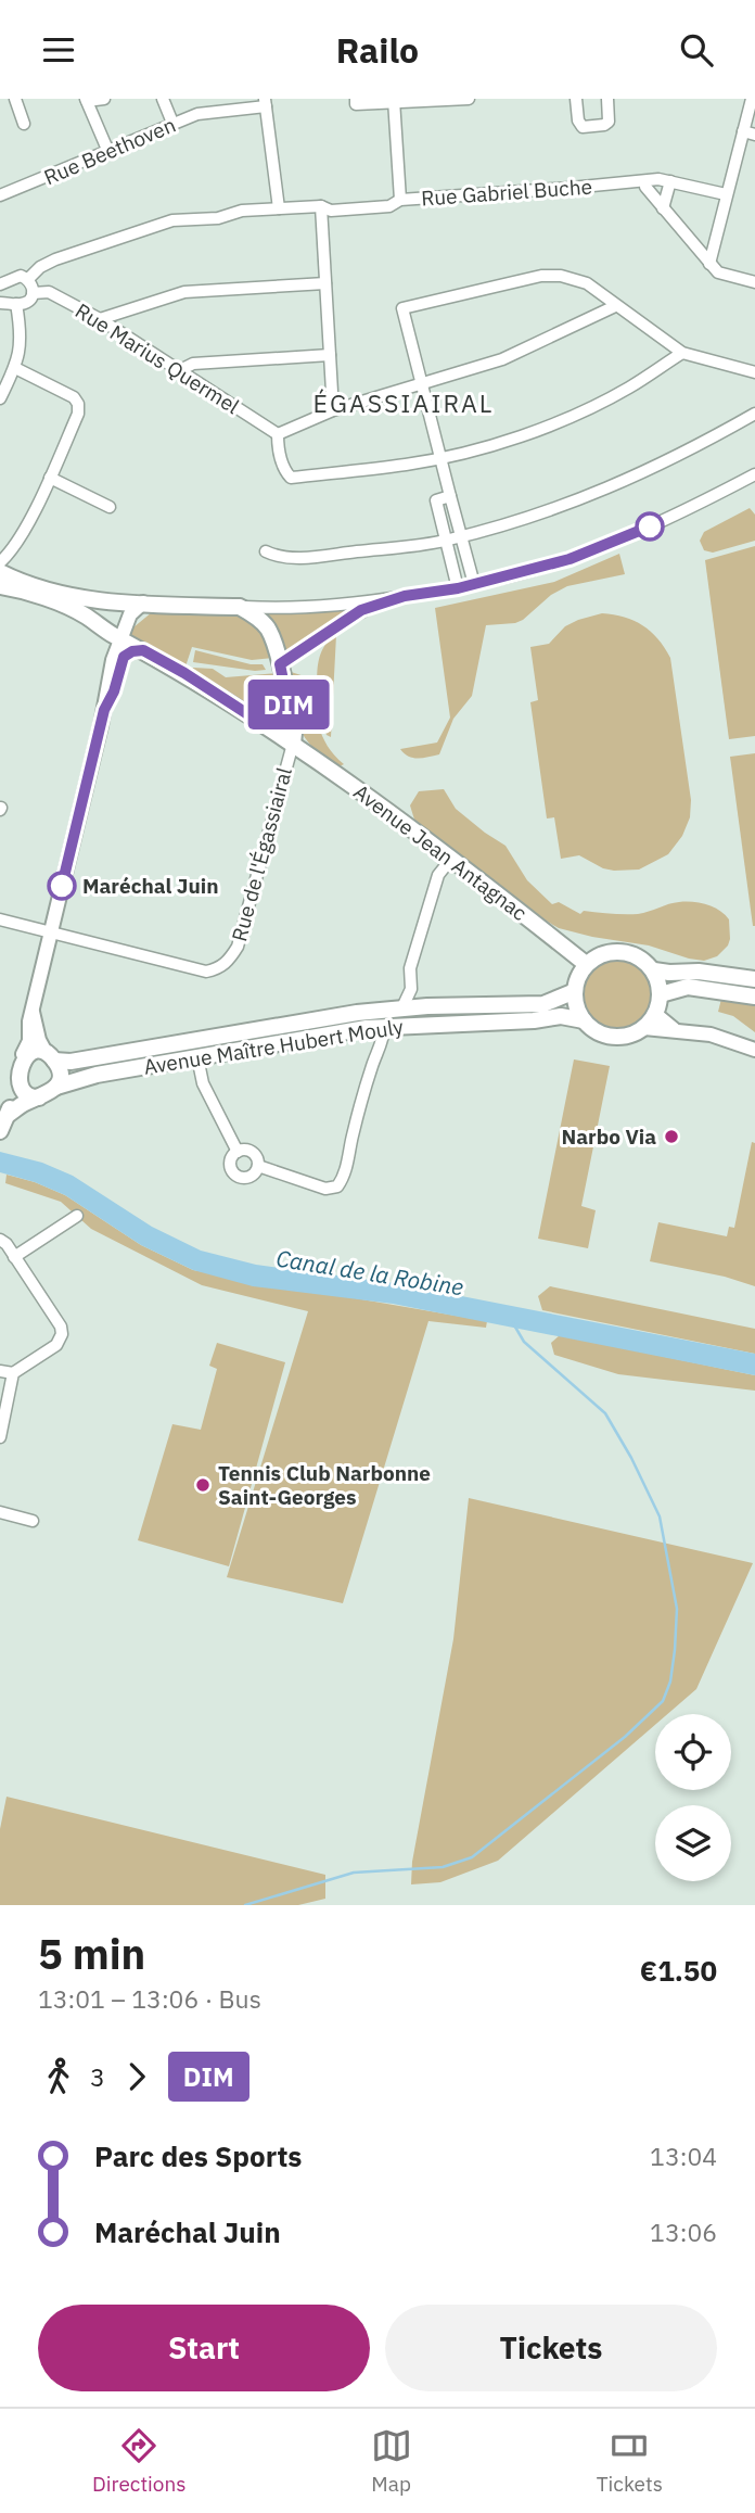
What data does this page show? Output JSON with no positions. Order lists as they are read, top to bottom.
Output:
{
  "streets": {
    "main road": ["Avenue Jean Antagnac", "Avenue Maître Hubert Mouly"],
    "street": [
      "Rue Beethoven",
      "Rue Gabriel Buche",
      "Rue Marius Quermel",
      "Rue de l'Égassiairal"
    ]
  },
  "crossings": [
    ["Avenue Jean Antagnac", "Rue de l'Égassiairal"],
    ["Avenue Jean Antagnac", "Avenue Maître Hubert Mouly"]
  ],
  "districts": ["ÉGASSIAIRAL"],
  "water": ["Canal de la Robine"],
  "places": ["Maréchal Juin", "Narbo Via", "Tennis Club Narbonne Saint-Georges"],
  "lines": ["bus line DIM"],
  "page": {
    "header": "Railo",
    "on_map": "DIM",
    "heading": ["5 min", "13:01 – 13:06 · Bus", "€1.50"],
    "legs": ["3", "DIM"],
    "list": [
      {
        "name": "Parc des Sports",
        "value": "13:04"
      },
      {
        "name": "Maréchal Juin",
        "value": "13:06"
      }
    ],
    "buttons": ["Start", "Tickets"],
    "tabs": ["Directions", "Map", "Tickets"]
  }
}
